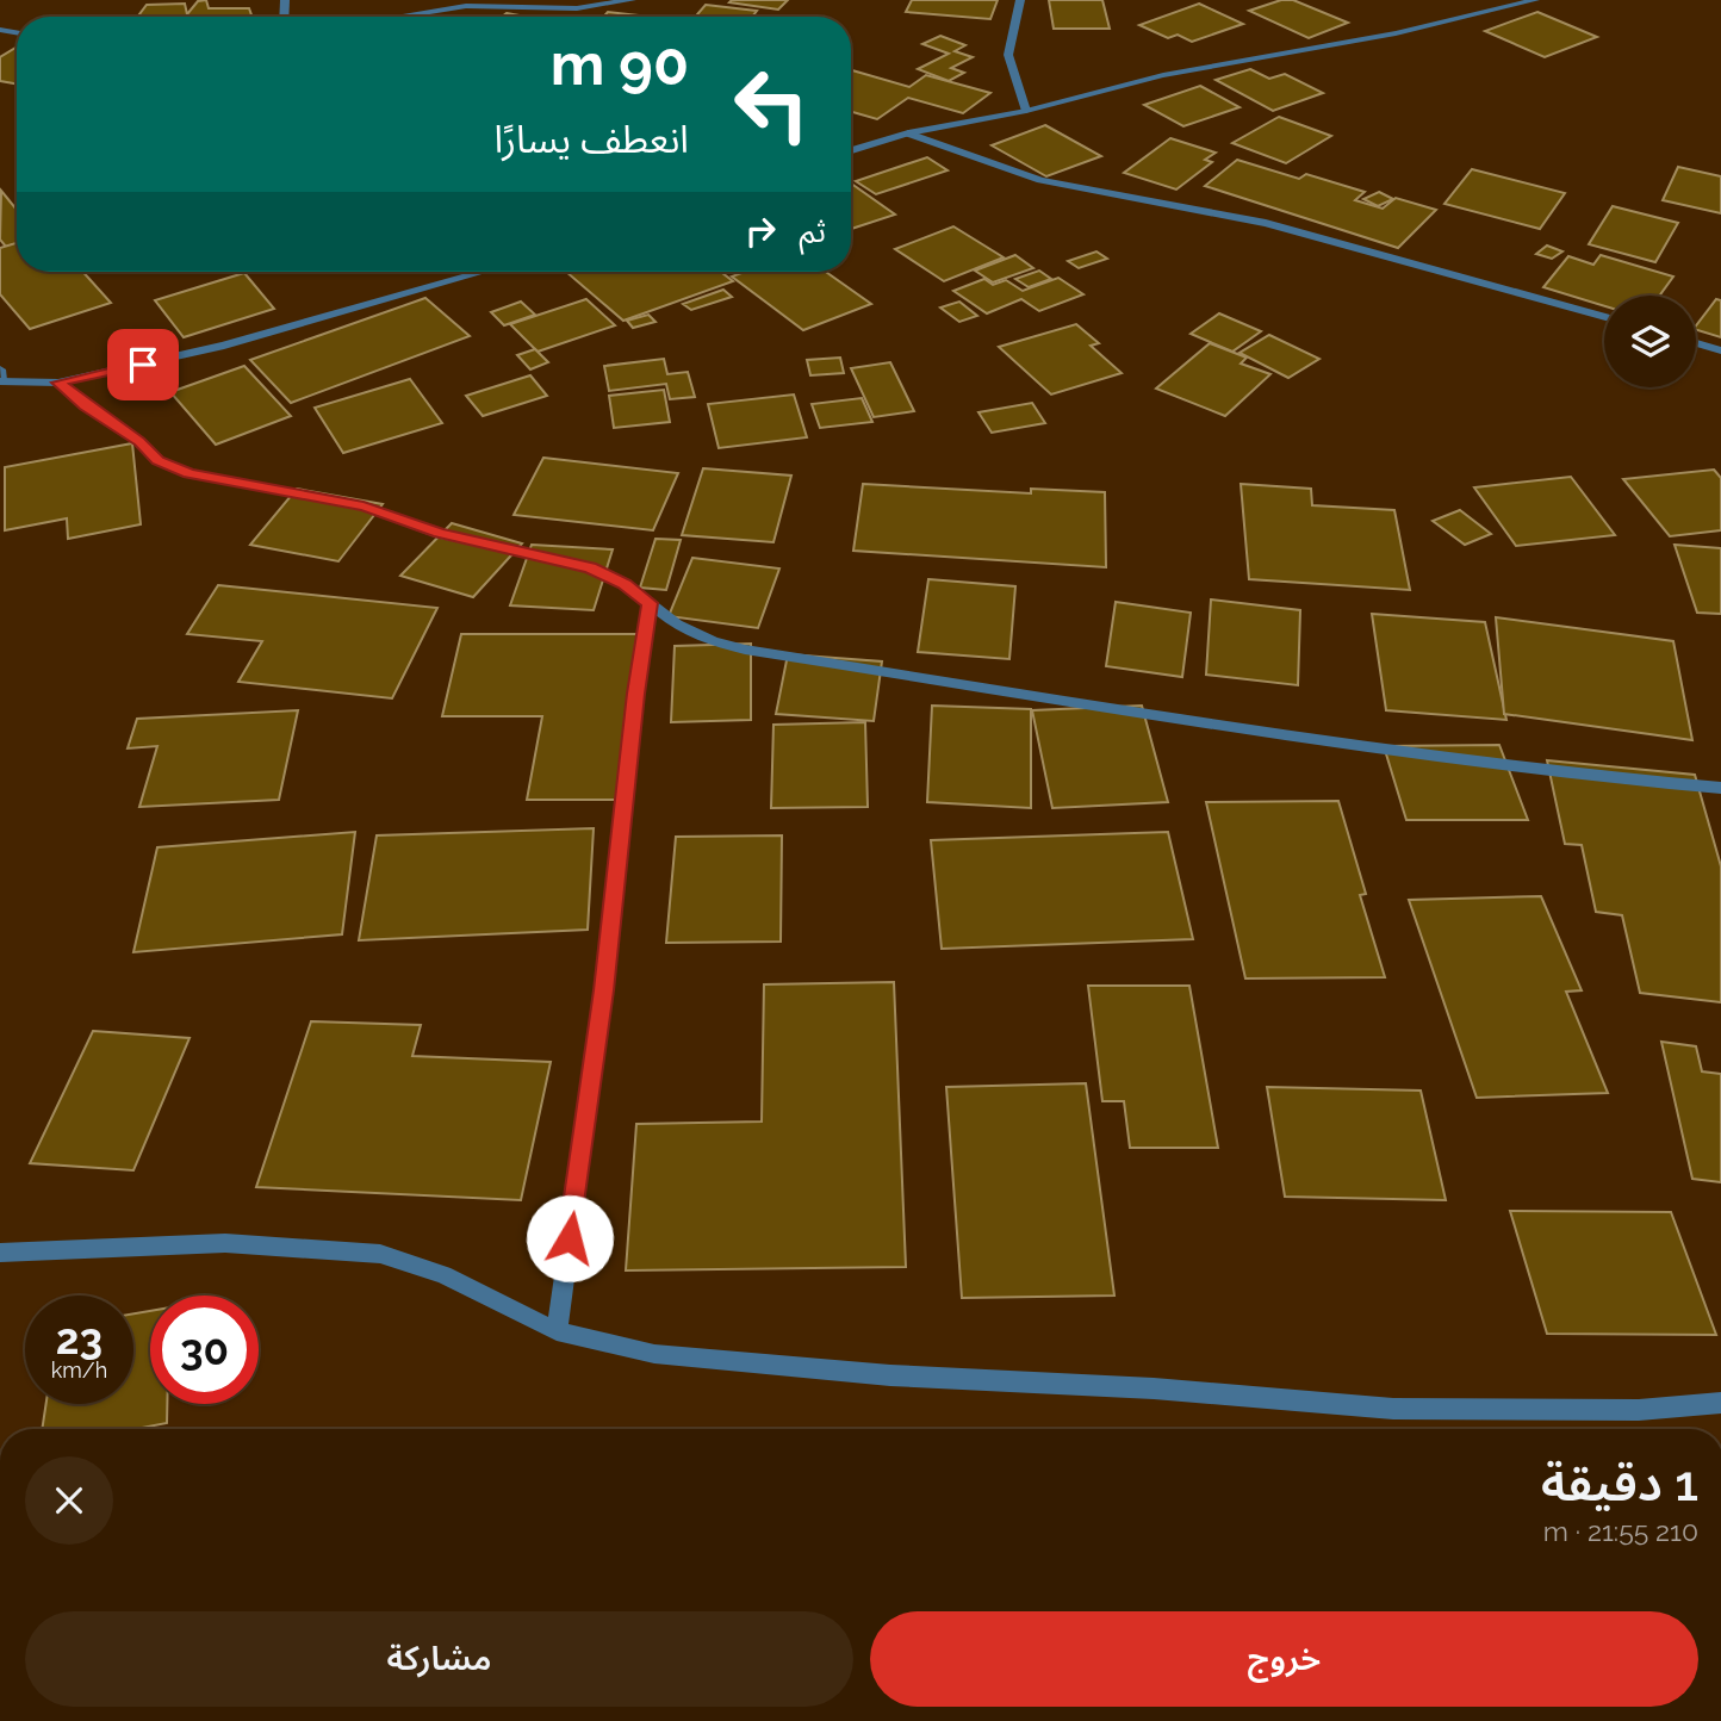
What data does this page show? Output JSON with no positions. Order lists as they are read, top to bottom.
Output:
{
  "page": {
    "turn": ["90 m", "انعطف يسارًا"],
    "then": "ثم",
    "speed": "23 km/h",
    "limit": "30",
    "heading": ["1 دقيقة", "210 m · 21:55"],
    "buttons": ["خروج", "مشاركة"]
  }
}
